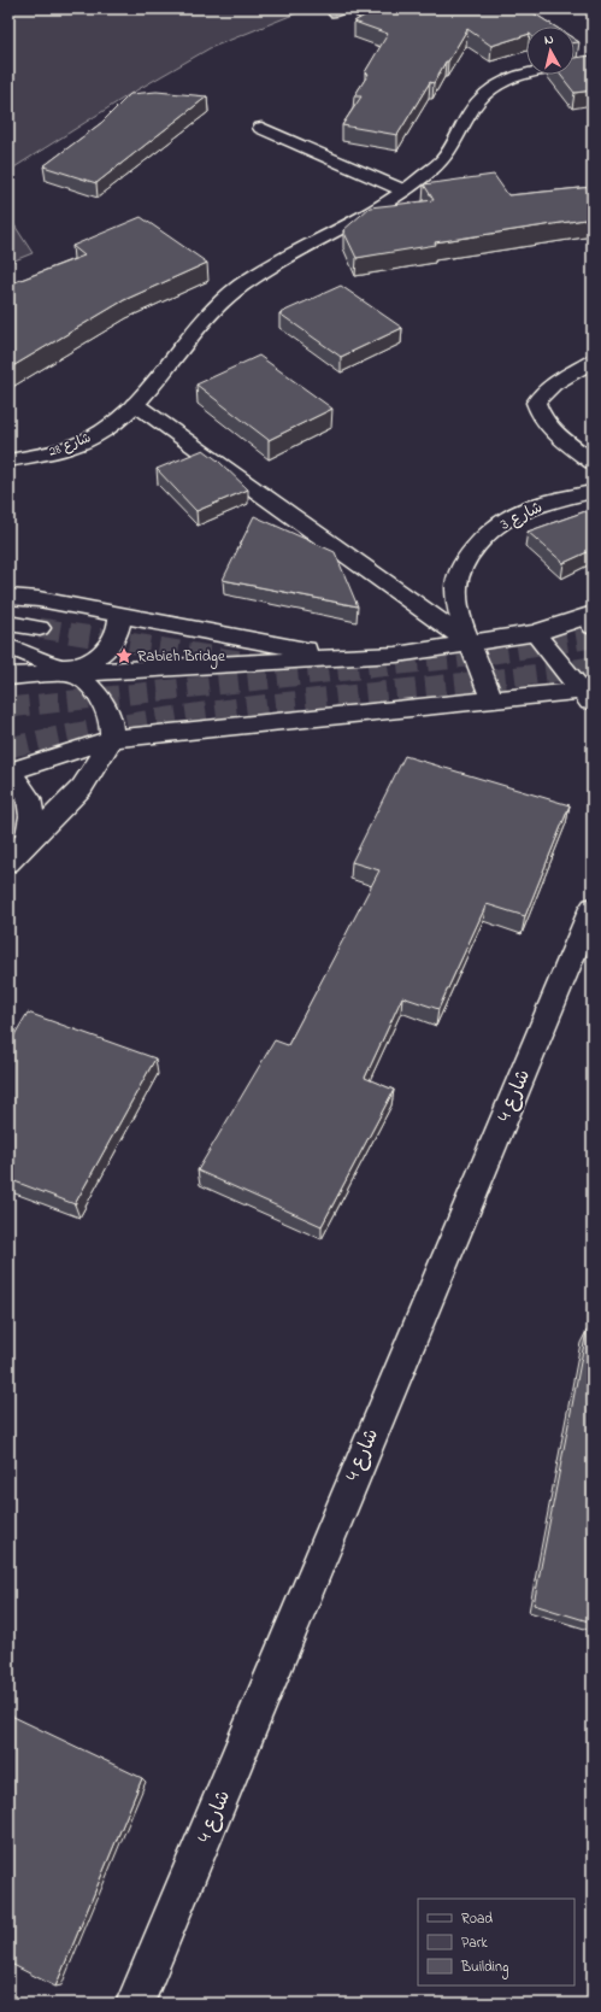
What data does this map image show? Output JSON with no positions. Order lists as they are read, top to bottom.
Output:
{
  "streets": {
    "main road": ["شارع 28", "شارع 3", "شارع 4"]
  },
  "places": {
    "place": ["Rabieh Bridge"]
  },
  "legend": ["Road", "Park", "Building"],
  "north": "top"
}
